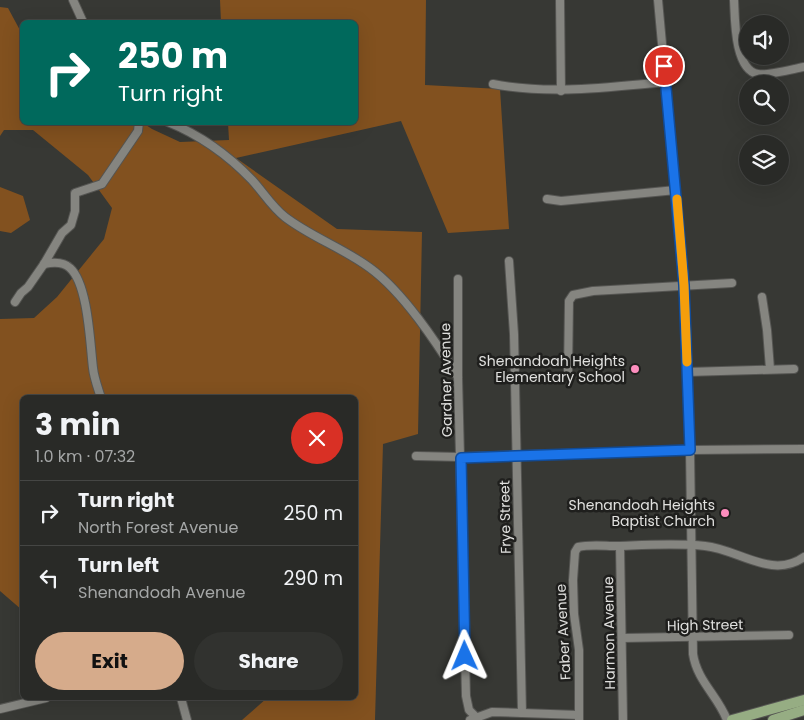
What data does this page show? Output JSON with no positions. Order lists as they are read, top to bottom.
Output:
{
  "streets": {
    "street": [
      "Gardner Avenue",
      "Frye Street",
      "High Street",
      "Faber Avenue",
      "Harmon Avenue"
    ]
  },
  "crossings": [
    ["High Street", "Harmon Avenue"],
    ["Faber Avenue", "Harmon Avenue"]
  ],
  "places": ["Shenandoah Heights Elementary School", "Shenandoah Heights Baptist Church"],
  "page": {
    "turn": ["250 m", "Turn right"],
    "heading": ["3 min", "1.0 km · 07:32"],
    "list": [
      {
        "name": "Turn right",
        "note": "North Forest Avenue",
        "value": "250 m"
      },
      {
        "name": "Turn left",
        "note": "Shenandoah Avenue",
        "value": "290 m"
      }
    ],
    "buttons": ["Exit", "Share"]
  }
}
